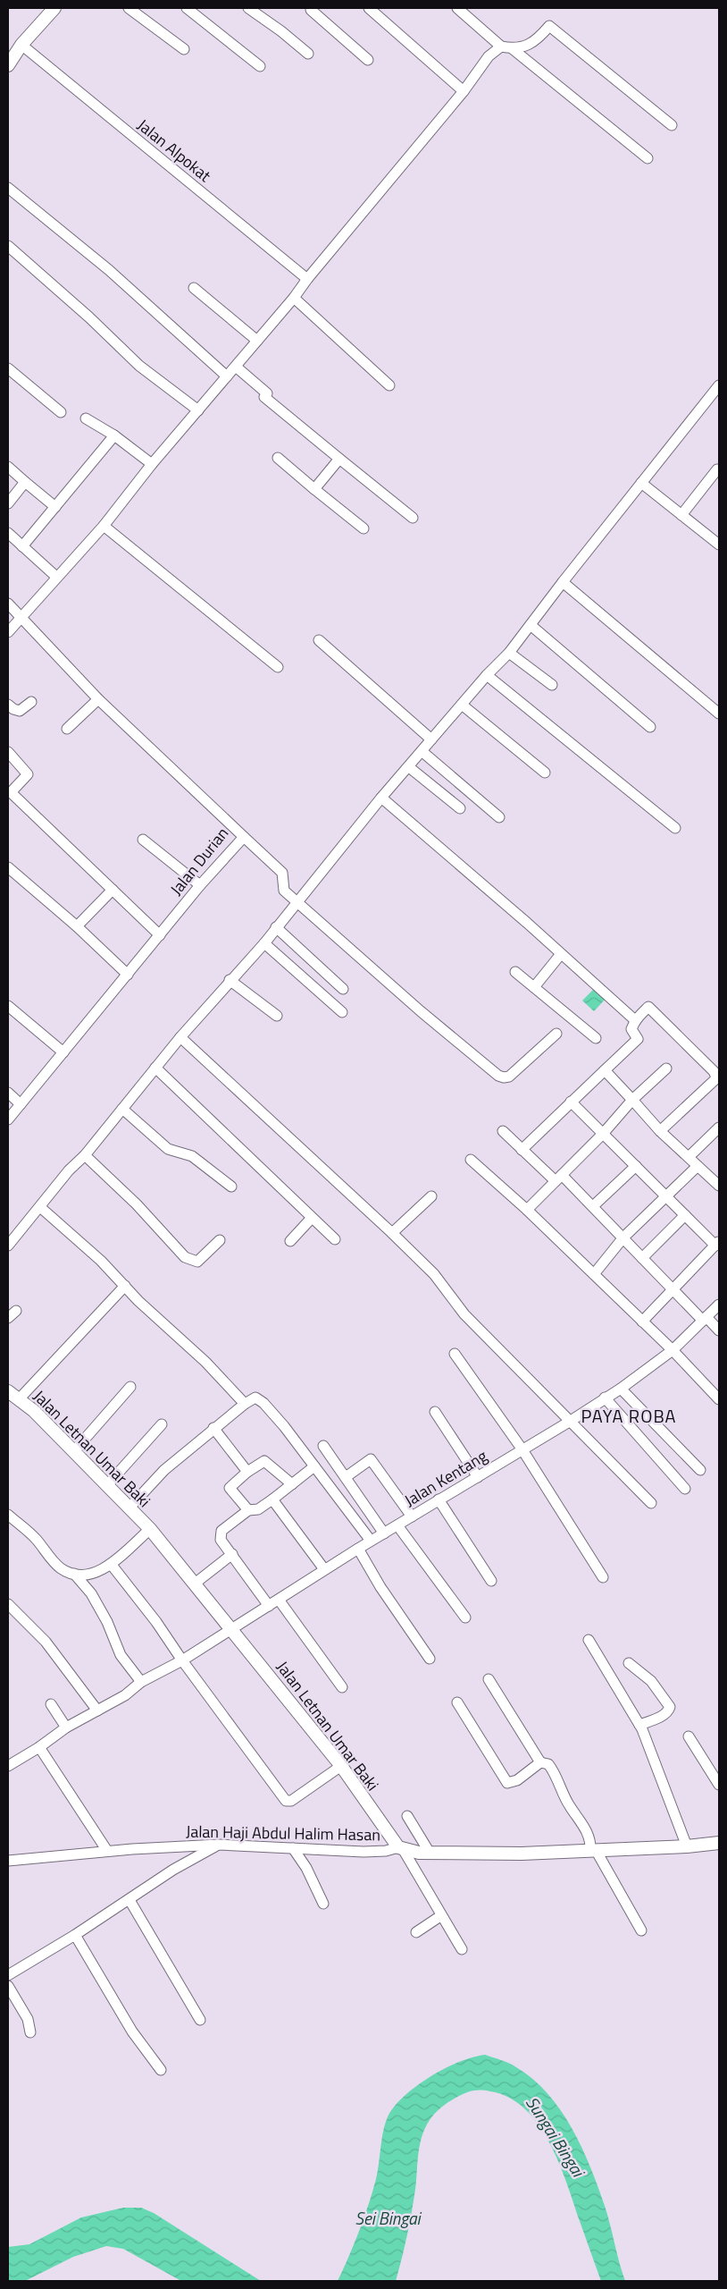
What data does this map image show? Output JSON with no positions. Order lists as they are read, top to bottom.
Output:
{
  "streets": {
    "street": [
      "Jalan Alpokat",
      "Jalan Durian",
      "Jalan Letnan Umar Baki",
      "Jalan Kentang",
      "Jalan Haji Abdul Halim Hasan"
    ]
  },
  "crossings": [
    ["Jalan Letnan Umar Baki", "Jalan Kentang"],
    ["Jalan Letnan Umar Baki", "Jalan Haji Abdul Halim Hasan"]
  ],
  "districts": ["PAYA ROBA"],
  "water": ["Sungai Bingai", "Sei Bingai"]
}
